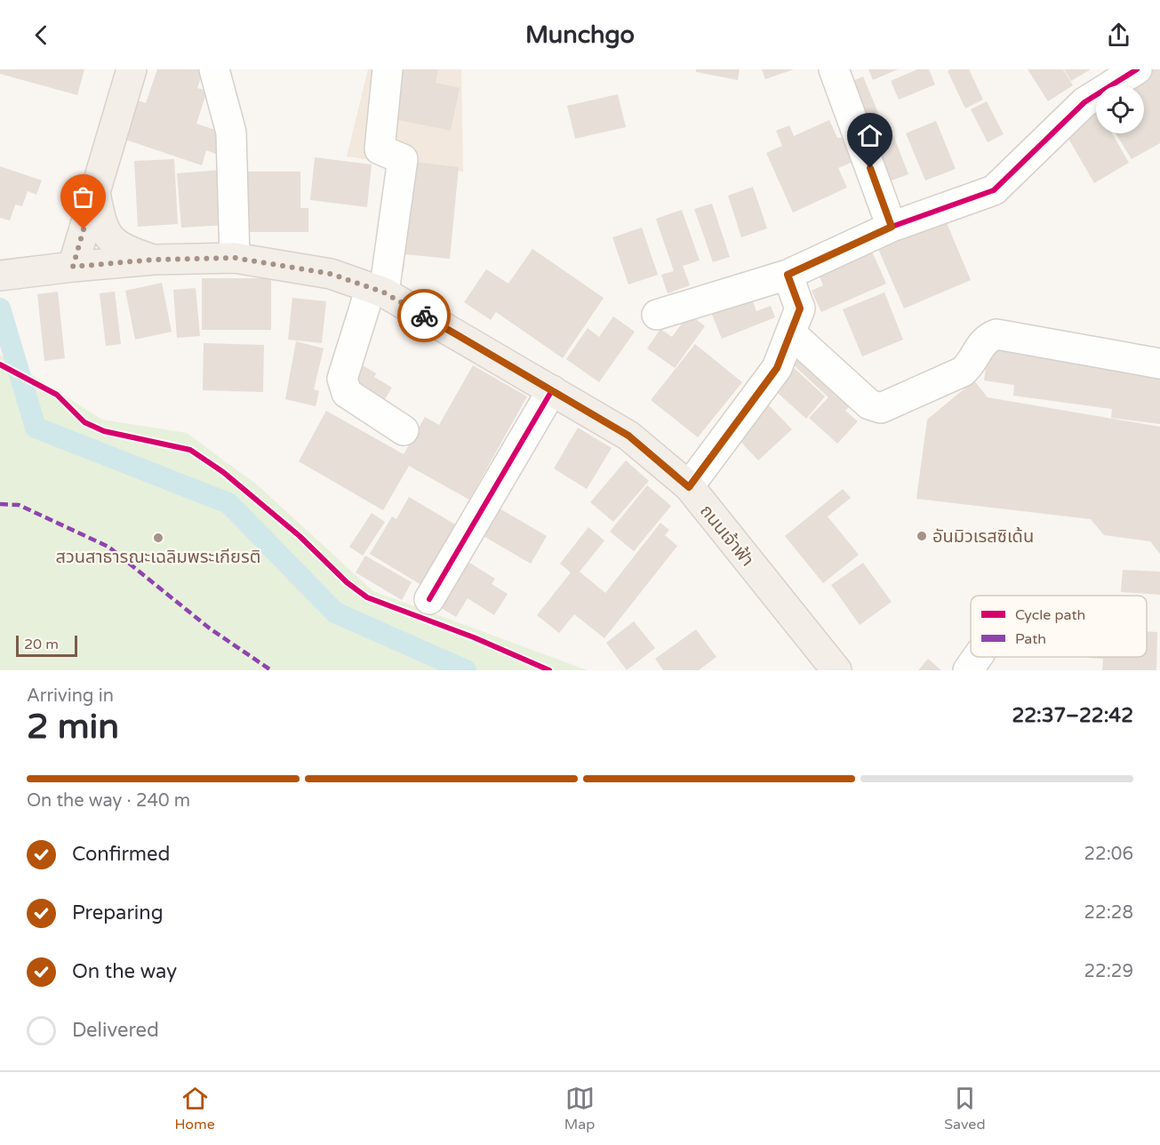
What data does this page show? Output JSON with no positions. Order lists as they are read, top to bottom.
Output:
{
  "streets": {
    "main road": ["ถนนเจ้าฟ้า"]
  },
  "places": ["อันมิวเรสซิเด้น", "สวนสาธารณะเฉลิมพระเกียรติ"],
  "legend": ["Cycle path", "Path"],
  "scale_bar": "20 m",
  "page": {
    "header": "Munchgo",
    "scale": "20 m",
    "heading": ["2 min", "Arriving in", "22:37–22:42"],
    "bar": "On the way · 240 m",
    "list": [
      ["Confirmed", "22:06"],
      ["Preparing", "22:28"],
      ["On the way", "22:29"],
      "Delivered"
    ],
    "tabs": ["Home", "Map", "Saved"]
  }
}
